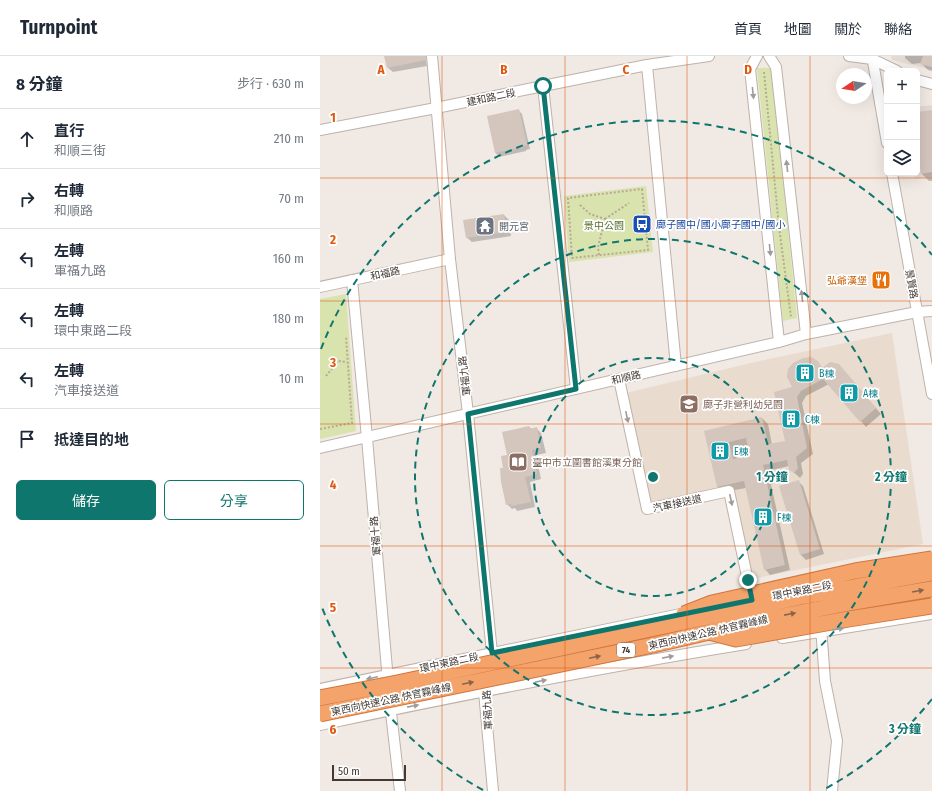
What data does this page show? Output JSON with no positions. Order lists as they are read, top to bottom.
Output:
{
  "streets": {
    "highway": ["東西向快速公路 快官霧峰線", "74"],
    "street": [
      "建和路二段",
      "和福路",
      "景賢路",
      "軍福九路",
      "和順路",
      "汽車接送道",
      "軍福十路",
      "環中東路二段"
    ]
  },
  "crossings": [
    ["建和路二段", "軍福九路"],
    ["和福路", "軍福九路"],
    ["和福路", "軍福十路"],
    ["景賢路", "和順路"],
    ["軍福九路", "和順路"],
    ["軍福九路", "環中東路二段"],
    ["和順路", "汽車接送道"],
    ["和順路", "軍福十路"],
    ["汽車接送道", "環中東路二段"],
    ["軍福十路", "環中東路二段"]
  ],
  "parks": ["景中公園"],
  "places": {
    "bus stop": ["廍子國中/國小廍子國中/國小"],
    "temple": ["開元宮"],
    "restaurant": ["弘爺漢堡"],
    "building": [
      "B棟",
      "A棟",
      "C棟",
      "E棟",
      "F棟"
    ],
    "school or university": ["廍子非營利幼兒園"],
    "library": ["臺中市立圖書館溪東分館"]
  },
  "scale_bar": "50 m",
  "north": "left",
  "page": {
    "header": "Turnpoint",
    "nav": [
      "首頁",
      "地圖",
      "關於",
      "聯絡"
    ],
    "heading": ["8 分鐘", "步行 · 630 m"],
    "map_buttons": ["+", "−"],
    "list": [
      ["直行", "和順三街", "210 m"],
      ["右轉", "和順路", "70 m"],
      ["左轉", "軍福九路", "160 m"],
      ["左轉", "環中東路二段", "180 m"],
      ["左轉", "汽車接送道", "10 m"],
      "抵達目的地"
    ],
    "buttons": ["儲存", "分享"],
    "scale": "50 m"
  },
  "grid": {
    "columns": [
      "A",
      "B",
      "C",
      "D"
    ],
    "rows": [
      "1",
      "2",
      "3",
      "4",
      "5",
      "6"
    ]
  },
  "rings": ["1 分鐘", "2 分鐘", "3 分鐘"]
}
